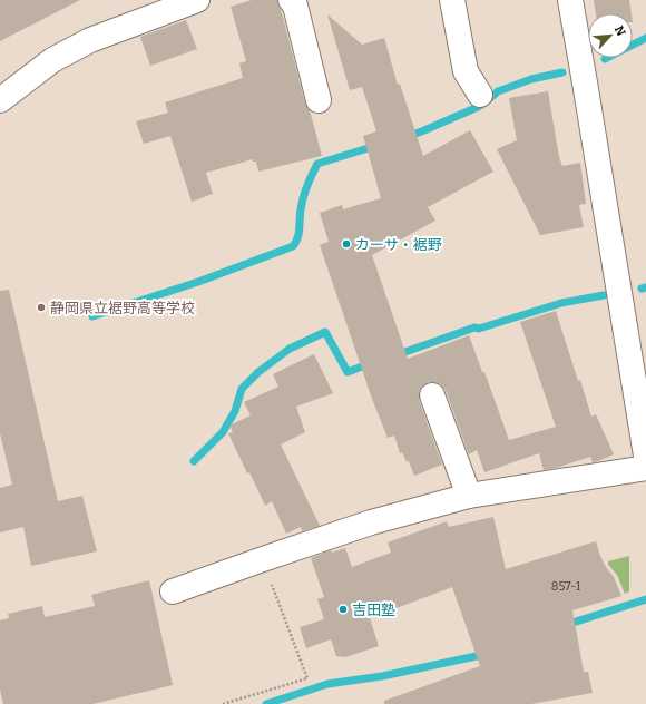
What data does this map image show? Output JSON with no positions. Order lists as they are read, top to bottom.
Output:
{
  "places": ["カーサ・裾野", "静岡県立裾野高等学校", "吉田塾"],
  "house_numbers": ["857-1"],
  "north": "top right"
}
